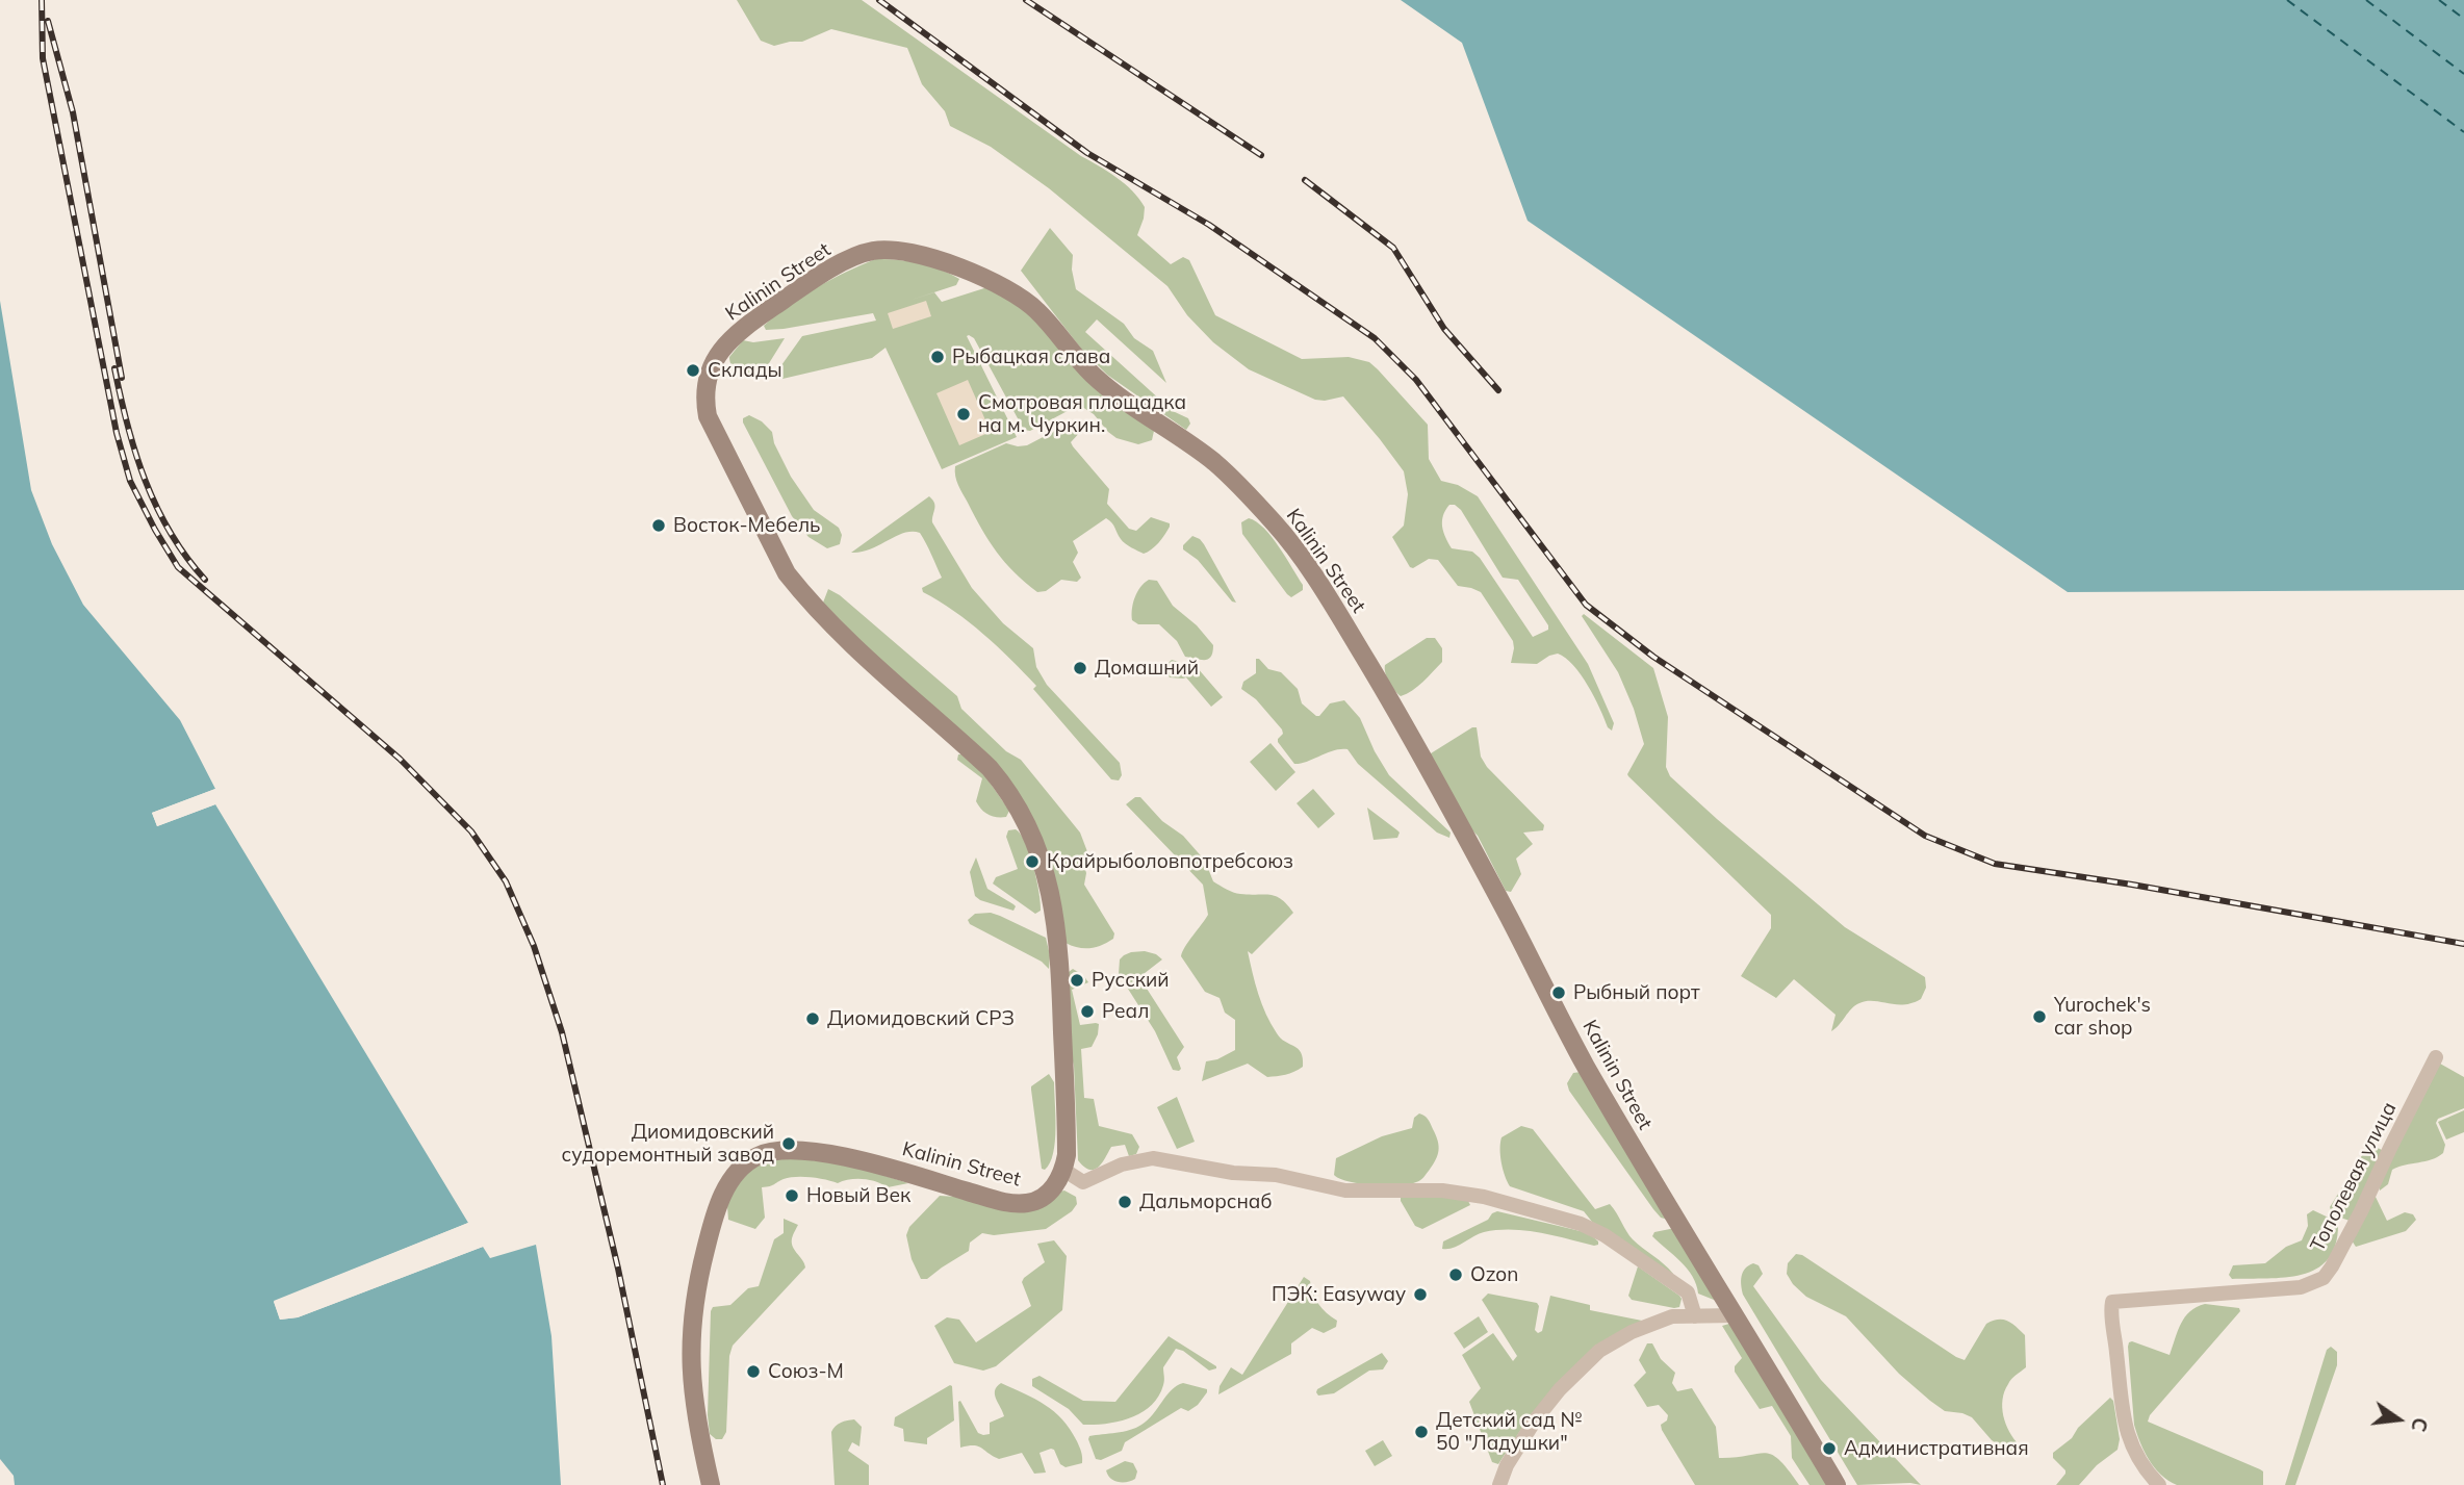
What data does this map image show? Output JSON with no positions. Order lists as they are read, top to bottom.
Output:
{
  "streets": {
    "main road": ["Kalinin Street"],
    "street": ["Тополевая улица"]
  },
  "places": [
    "Рыбацкая слава",
    "Склады",
    "Смотровая площадка на м. Чуркин.",
    "Восток-Мебель",
    "Домашний",
    "Крайрыболовпотребсоюз",
    "Русский",
    "Рыбный порт",
    "Реал",
    "Yurochek's car shop",
    "Диомидовский СРЗ",
    "Диомидовский судоремонтный завод",
    "Новый Век",
    "Дальморснаб",
    "Ozon",
    "ПЭК: Easyway",
    "Союз-М",
    "Детский сад № 50 \"Ладушки\"",
    "Административная"
  ],
  "north": "right"
}
